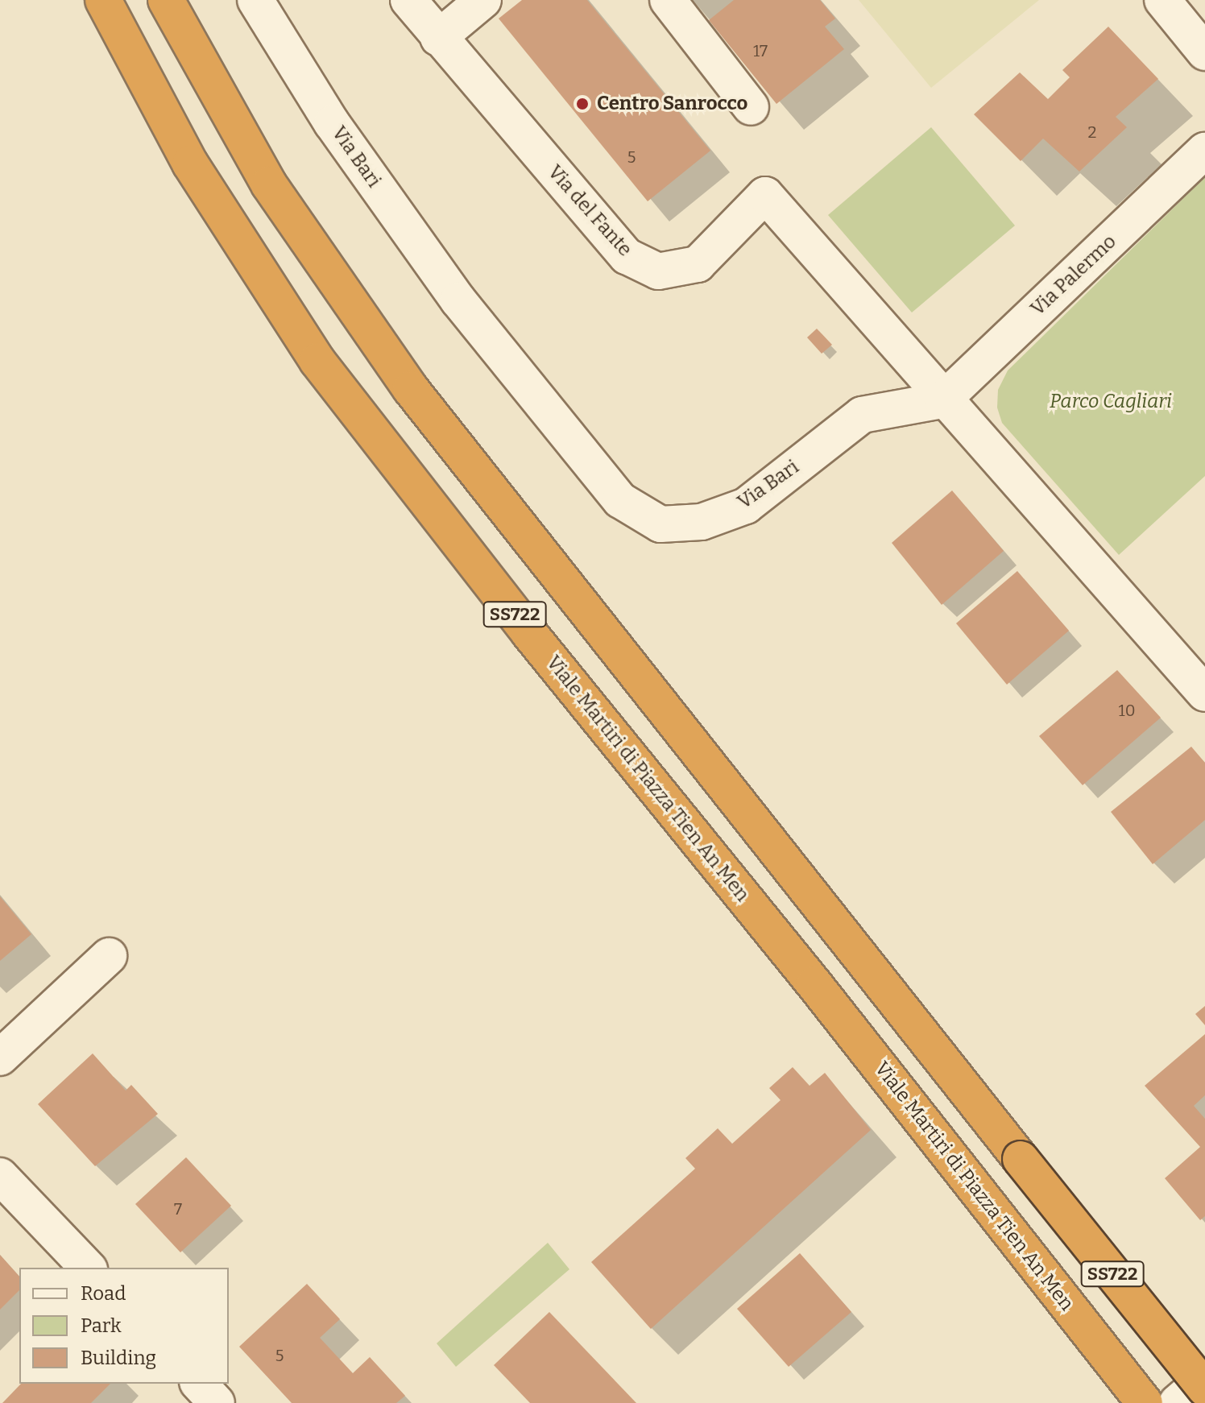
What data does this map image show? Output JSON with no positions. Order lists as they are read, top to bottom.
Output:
{
  "streets": {
    "highway": ["SS722", "Viale Martiri di Piazza Tien An Men"],
    "street": ["Via Bari", "Via del Fante", "Via Palermo"]
  },
  "crossings": [
    ["Via Bari", "Via del Fante"],
    ["Via Bari", "Via Palermo"],
    ["Via del Fante", "Via Palermo"]
  ],
  "parks": ["Parco Cagliari"],
  "places": ["Centro Sanrocco"],
  "house_numbers": [
    "17",
    "2",
    "5",
    "10",
    "7",
    "5"
  ],
  "legend": ["Road", "Park", "Building"]
}
